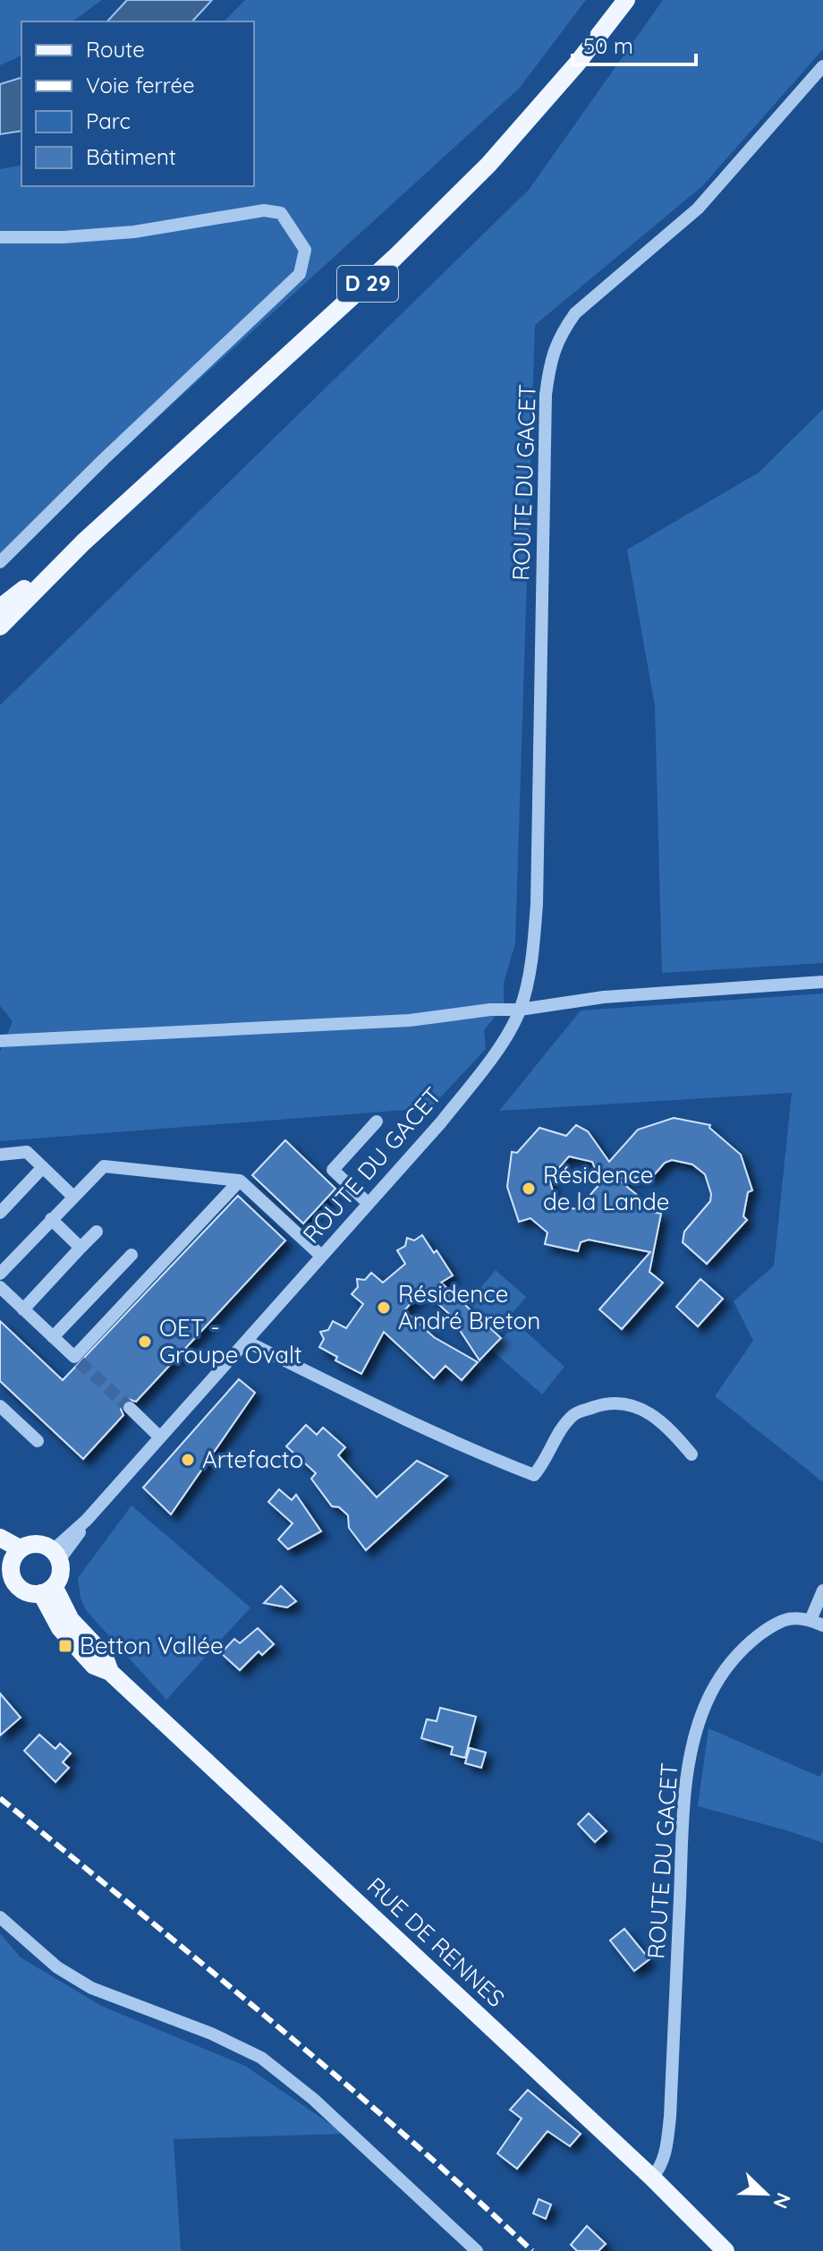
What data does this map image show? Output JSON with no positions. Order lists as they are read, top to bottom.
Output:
{
  "streets": {
    "main road": ["D 29", "RUE DE RENNES"],
    "street": ["ROUTE DU GACET"]
  },
  "crossings": [
    ["ROUTE DU GACET", "RUE DE RENNES"]
  ],
  "places": {
    "other": [
      "Résidence de la Lande",
      "Résidence André Breton",
      "OET - Groupe Ovalt",
      "Artefacto"
    ],
    "transit": ["Betton Vallée"]
  },
  "legend": [
    "Route",
    "Voie ferrée",
    "Parc",
    "Bâtiment"
  ],
  "scale_bar": "50 m",
  "north": "bottom right"
}
